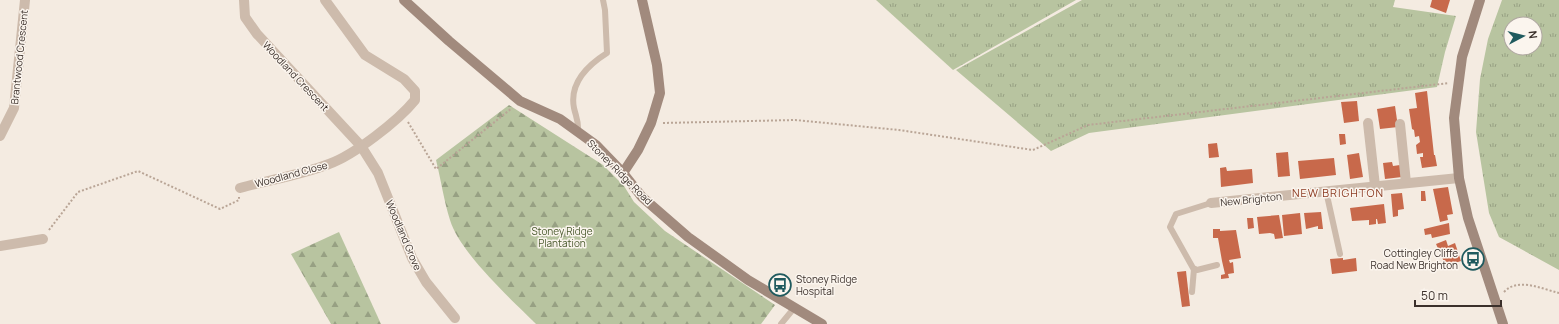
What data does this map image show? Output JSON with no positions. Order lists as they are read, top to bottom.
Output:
{
  "streets": {
    "street": [
      "Brantwood Crescent",
      "Woodland Crescent",
      "Stoney Ridge Road",
      "Woodland Close",
      "New Brighton",
      "Woodland Grove"
    ]
  },
  "crossings": [
    ["Woodland Crescent", "Woodland Close"],
    ["Woodland Crescent", "Woodland Grove"],
    ["Woodland Close", "Woodland Grove"]
  ],
  "districts": ["NEW BRIGHTON"],
  "parks": ["Stoney Ridge Plantation"],
  "places": {
    "bus stop": ["Cottingley Cliffe Road New Brighton", "Stoney Ridge Hospital"]
  },
  "scale_bar": "50 m",
  "north": "right"
}
